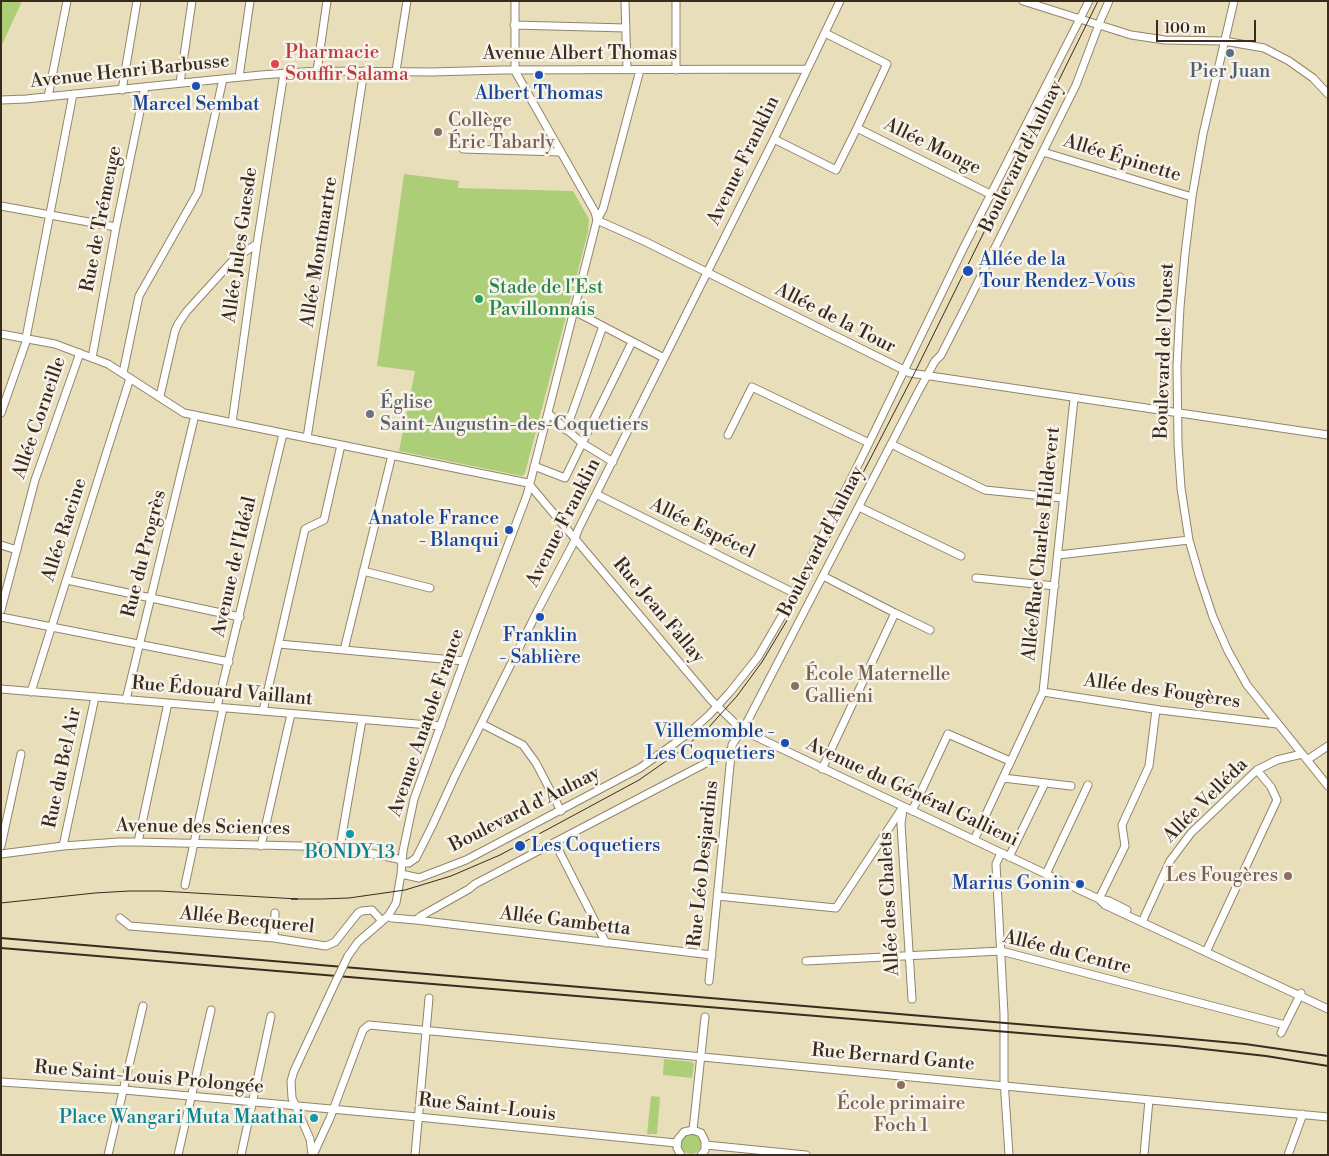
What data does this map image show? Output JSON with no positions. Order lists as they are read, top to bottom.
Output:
{
  "streets": {
    "street": [
      "Avenue Albert Thomas",
      "Avenue Henri Barbusse",
      "Allée Monge",
      "Boulevard d'Aulnay",
      "Allée Épinette",
      "Avenue Franklin",
      "Rue de Trémeuge",
      "Allée Jules Guesde",
      "Allée Montmartre",
      "Allée de la Tour",
      "Boulevard de l'Ouest",
      "Allée Corneille",
      "Allée Espécel",
      "Allée Racine",
      "Allée/Rue Charles Hildevert",
      "Rue du Progrès",
      "Avenue de l'Idéal",
      "Rue Jean Fallay",
      "Rue Édouard Vaillant",
      "Allée des Fougères",
      "Avenue Anatole France",
      "Rue du Bel Air",
      "Avenue du Général Gallieni",
      "Allée Velléda",
      "Avenue des Sciences",
      "Rue Léo Desjardins",
      "Allée des Chalets",
      "Allée Becquerel",
      "Allée Gambetta",
      "Allée du Centre",
      "Rue Bernard Gante",
      "Rue Saint-Louis Prolongée",
      "Rue Saint-Louis"
    ]
  },
  "crossings": [
    ["Avenue Albert Thomas", "Avenue Henri Barbusse"],
    ["Avenue Albert Thomas", "Avenue Franklin"],
    ["Avenue Albert Thomas", "Allée Montmartre"],
    ["Avenue Albert Thomas", "Avenue Anatole France"],
    ["Avenue Henri Barbusse", "Rue de Trémeuge"],
    ["Avenue Henri Barbusse", "Allée Jules Guesde"],
    ["Allée Monge", "Boulevard d'Aulnay"],
    ["Boulevard d'Aulnay", "Allée Épinette"],
    ["Boulevard d'Aulnay", "Allée de la Tour"],
    ["Boulevard d'Aulnay", "Allée Espécel"],
    ["Boulevard d'Aulnay", "Rue Jean Fallay"],
    ["Boulevard d'Aulnay", "Avenue Anatole France"],
    ["Boulevard d'Aulnay", "Avenue du Général Gallieni"],
    ["Boulevard d'Aulnay", "Rue Léo Desjardins"],
    ["Allée Épinette", "Boulevard de l'Ouest"],
    ["Avenue Franklin", "Allée de la Tour"],
    ["Avenue Franklin", "Allée Espécel"],
    ["Avenue Franklin", "Rue Jean Fallay"],
    ["Avenue Franklin", "Avenue Anatole France"],
    ["Avenue Franklin", "Avenue des Sciences"],
    ["Allée de la Tour", "Allée/Rue Charles Hildevert"],
    ["Allée de la Tour", "Avenue Anatole France"],
    ["Boulevard de l'Ouest", "Allée des Fougères"],
    ["Boulevard de l'Ouest", "Allée Velléda"],
    ["Allée Racine", "Rue Édouard Vaillant"],
    ["Allée/Rue Charles Hildevert", "Allée des Fougères"],
    ["Allée/Rue Charles Hildevert", "Avenue du Général Gallieni"],
    ["Rue du Progrès", "Rue Édouard Vaillant"],
    ["Avenue de l'Idéal", "Rue Édouard Vaillant"],
    ["Avenue de l'Idéal", "Avenue des Sciences"],
    ["Rue Jean Fallay", "Avenue Anatole France"],
    ["Rue Jean Fallay", "Avenue du Général Gallieni"],
    ["Rue Édouard Vaillant", "Avenue Anatole France"],
    ["Rue Édouard Vaillant", "Rue du Bel Air"],
    ["Avenue Anatole France", "Avenue des Sciences"],
    ["Avenue Anatole France", "Allée Becquerel"],
    ["Avenue Anatole France", "Rue Bernard Gante"],
    ["Avenue Anatole France", "Rue Saint-Louis Prolongée"],
    ["Avenue Anatole France", "Rue Saint-Louis"],
    ["Rue du Bel Air", "Avenue des Sciences"],
    ["Avenue du Général Gallieni", "Allée Velléda"],
    ["Avenue du Général Gallieni", "Allée des Chalets"],
    ["Rue Léo Desjardins", "Allée Gambetta"],
    ["Allée des Chalets", "Allée du Centre"],
    ["Rue Saint-Louis Prolongée", "Rue Saint-Louis"]
  ],
  "places": [
    "Pier Juan",
    "Pharmacie Souffir Salama",
    "Albert Thomas",
    "Marcel Sembat",
    "Collège Éric Tabarly",
    "Allée de la Tour Rendez-Vous",
    "Stade de l'Est Pavillonnais",
    "Église Saint-Augustin-des-Coquetiers",
    "Anatole France - Blanqui",
    "Franklin - Sablière",
    "École Maternelle Gallieni",
    "Villemomble - Les Coquetiers",
    "BONDY 13",
    "Les Coquetiers",
    "Les Fougères",
    "Marius Gonin",
    "École primaire Foch 1",
    "Place Wangari Muta Maathai"
  ],
  "scale_bar": "100 m"
}
